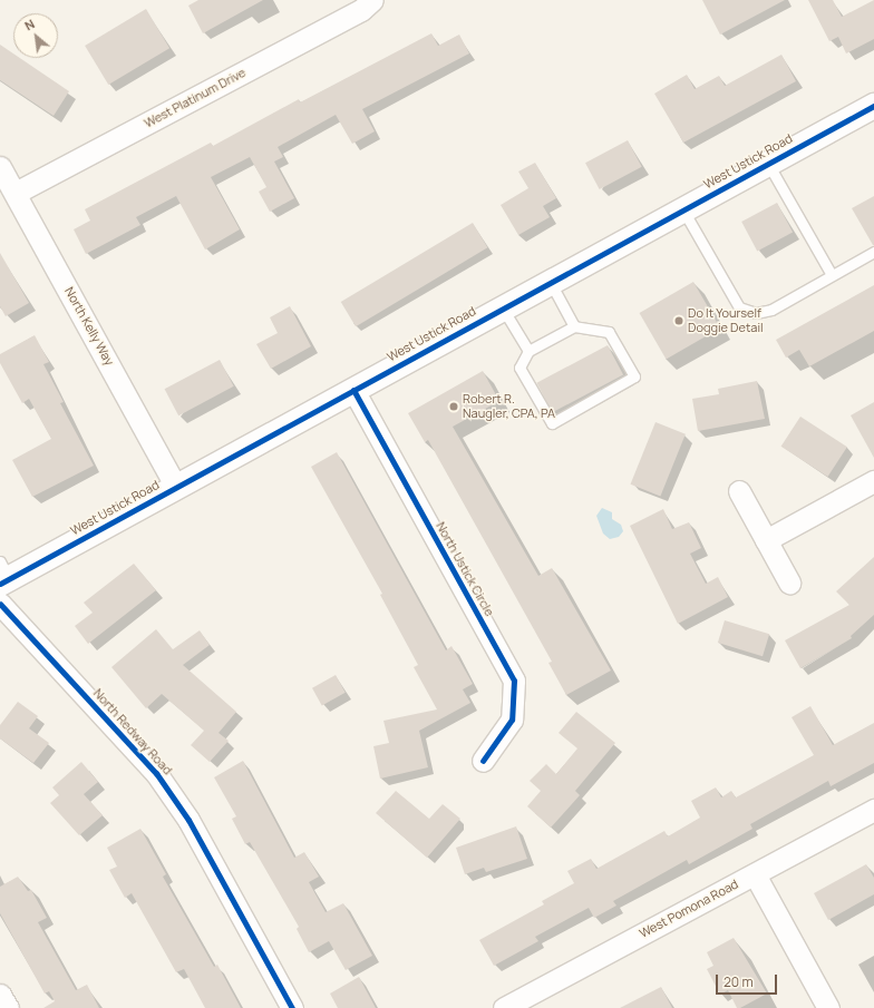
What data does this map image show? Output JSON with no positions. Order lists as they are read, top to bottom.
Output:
{
  "streets": {
    "main road": ["West Ustick Road"],
    "street": [
      "West Platinum Drive",
      "North Kelly Way",
      "North Ustick Circle",
      "North Redway Road",
      "West Pomona Road"
    ]
  },
  "crossings": [
    ["West Platinum Drive", "North Kelly Way"],
    ["West Ustick Road", "North Kelly Way"],
    ["West Ustick Road", "North Ustick Circle"]
  ],
  "places": ["Do It Yourself Doggie Detail", "Robert R. Naugler, CPA, PA"],
  "scale_bar": "20 m",
  "north": "top left"
}
